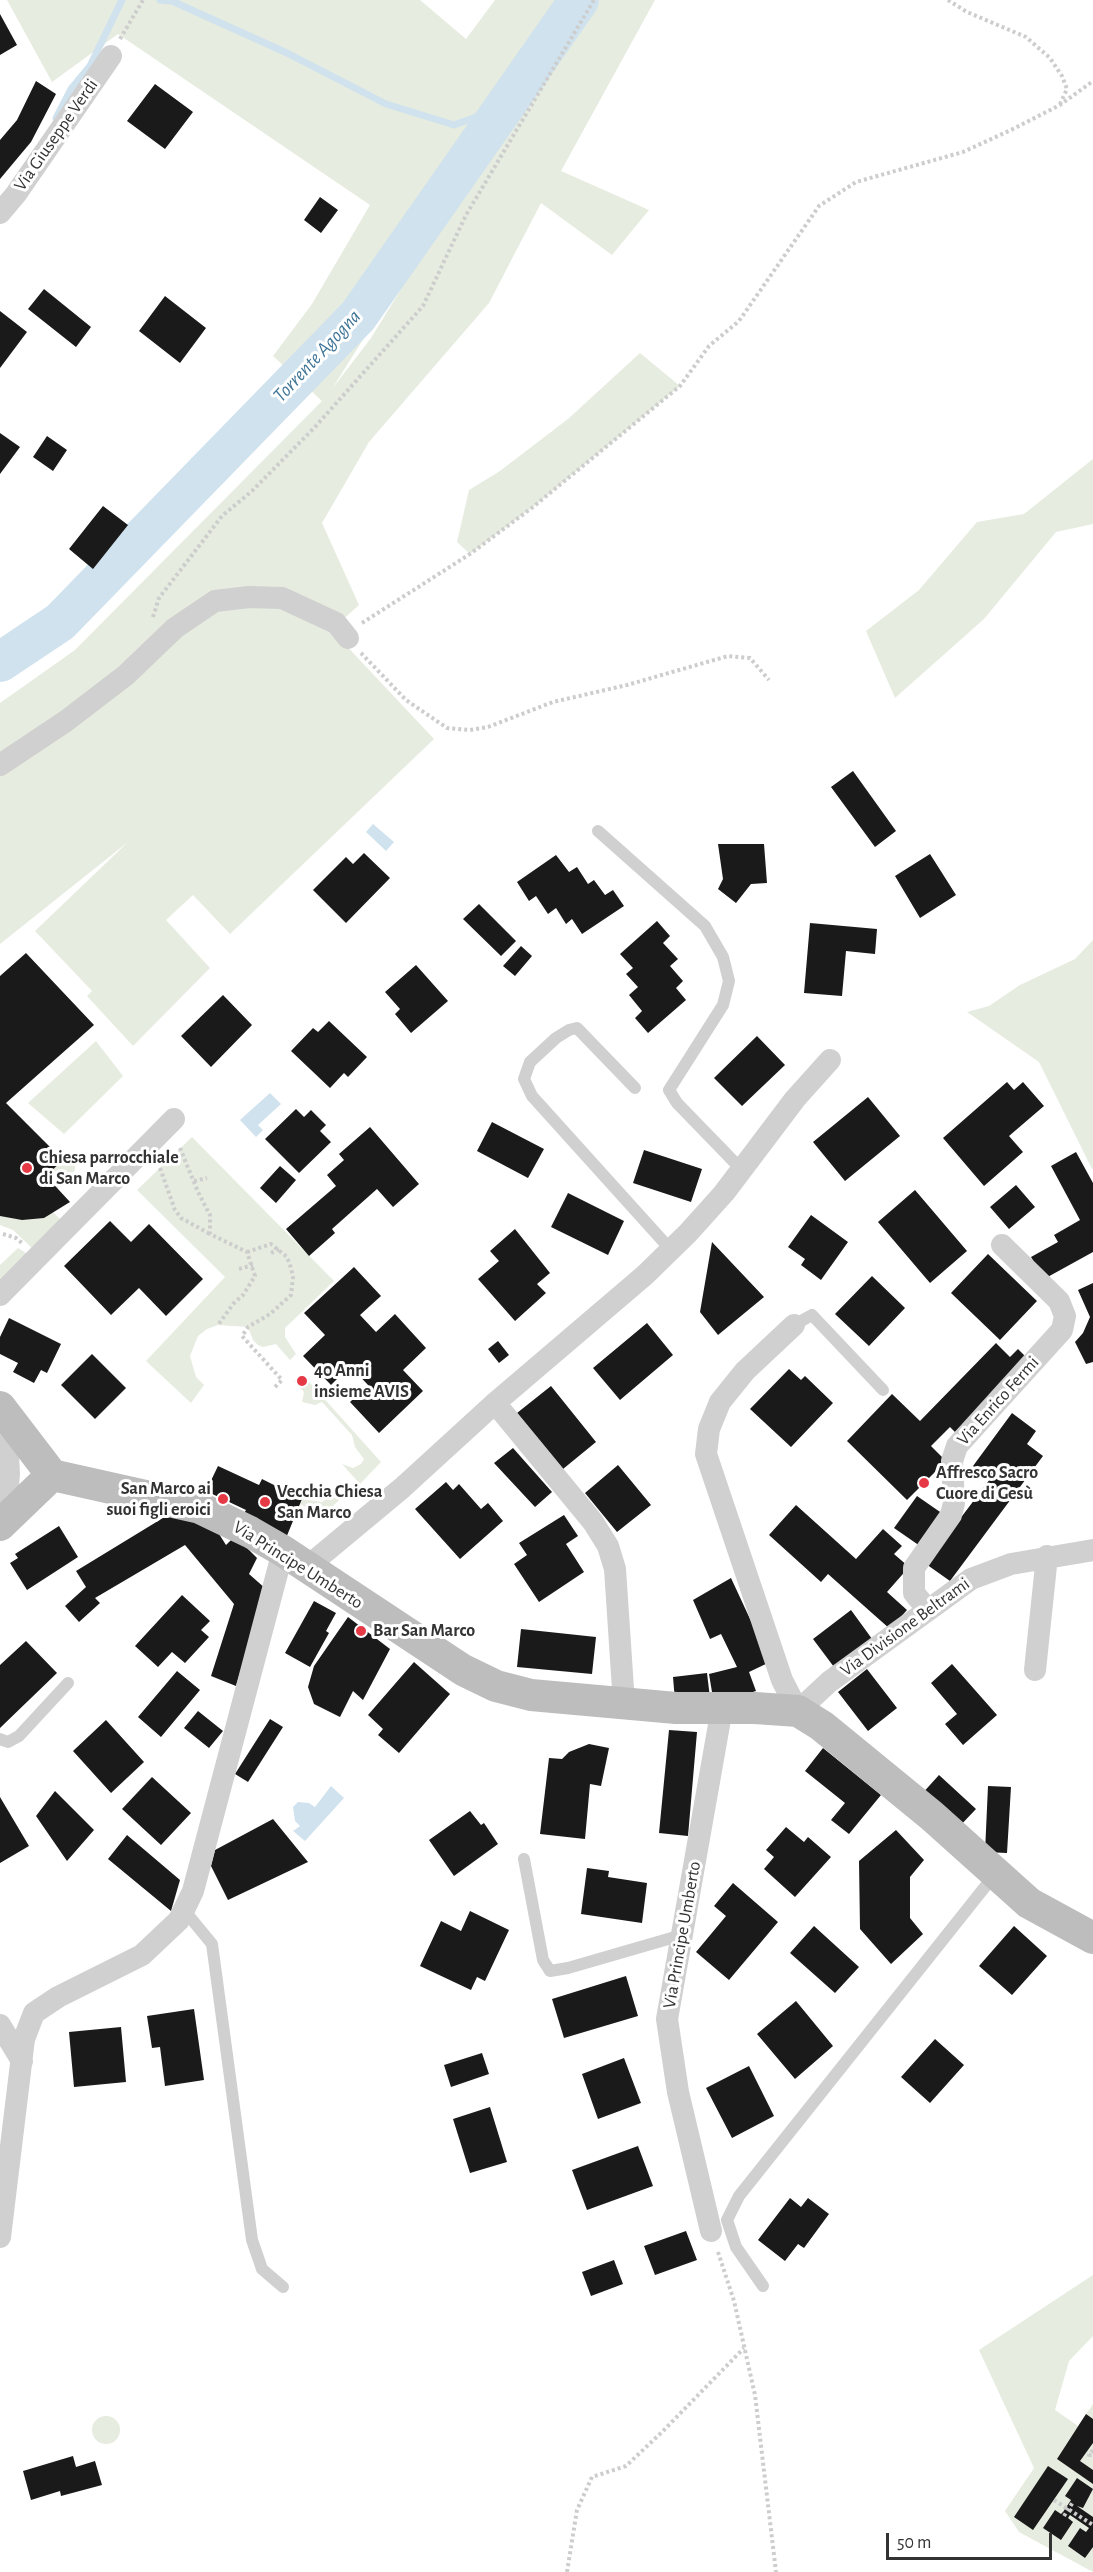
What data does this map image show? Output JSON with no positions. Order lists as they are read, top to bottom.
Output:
{
  "streets": {
    "street": [
      "Via Giuseppe Verdi",
      "Via Enrico Fermi",
      "Via Principe Umberto",
      "Via Divisione Beltrami"
    ]
  },
  "crossings": [
    ["Via Enrico Fermi", "Via Divisione Beltrami"],
    ["Via Principe Umberto", "Via Divisione Beltrami"]
  ],
  "water": ["Torrente Agogna"],
  "places": [
    "Chiesa parrocchiale di San Marco",
    "40 Anni insieme AVIS",
    "Affresco Sacro Cuore di Gesù",
    "San Marco ai suoi figli eroici",
    "Vecchia Chiesa San Marco",
    "Bar San Marco"
  ],
  "scale_bar": "50 m"
}
